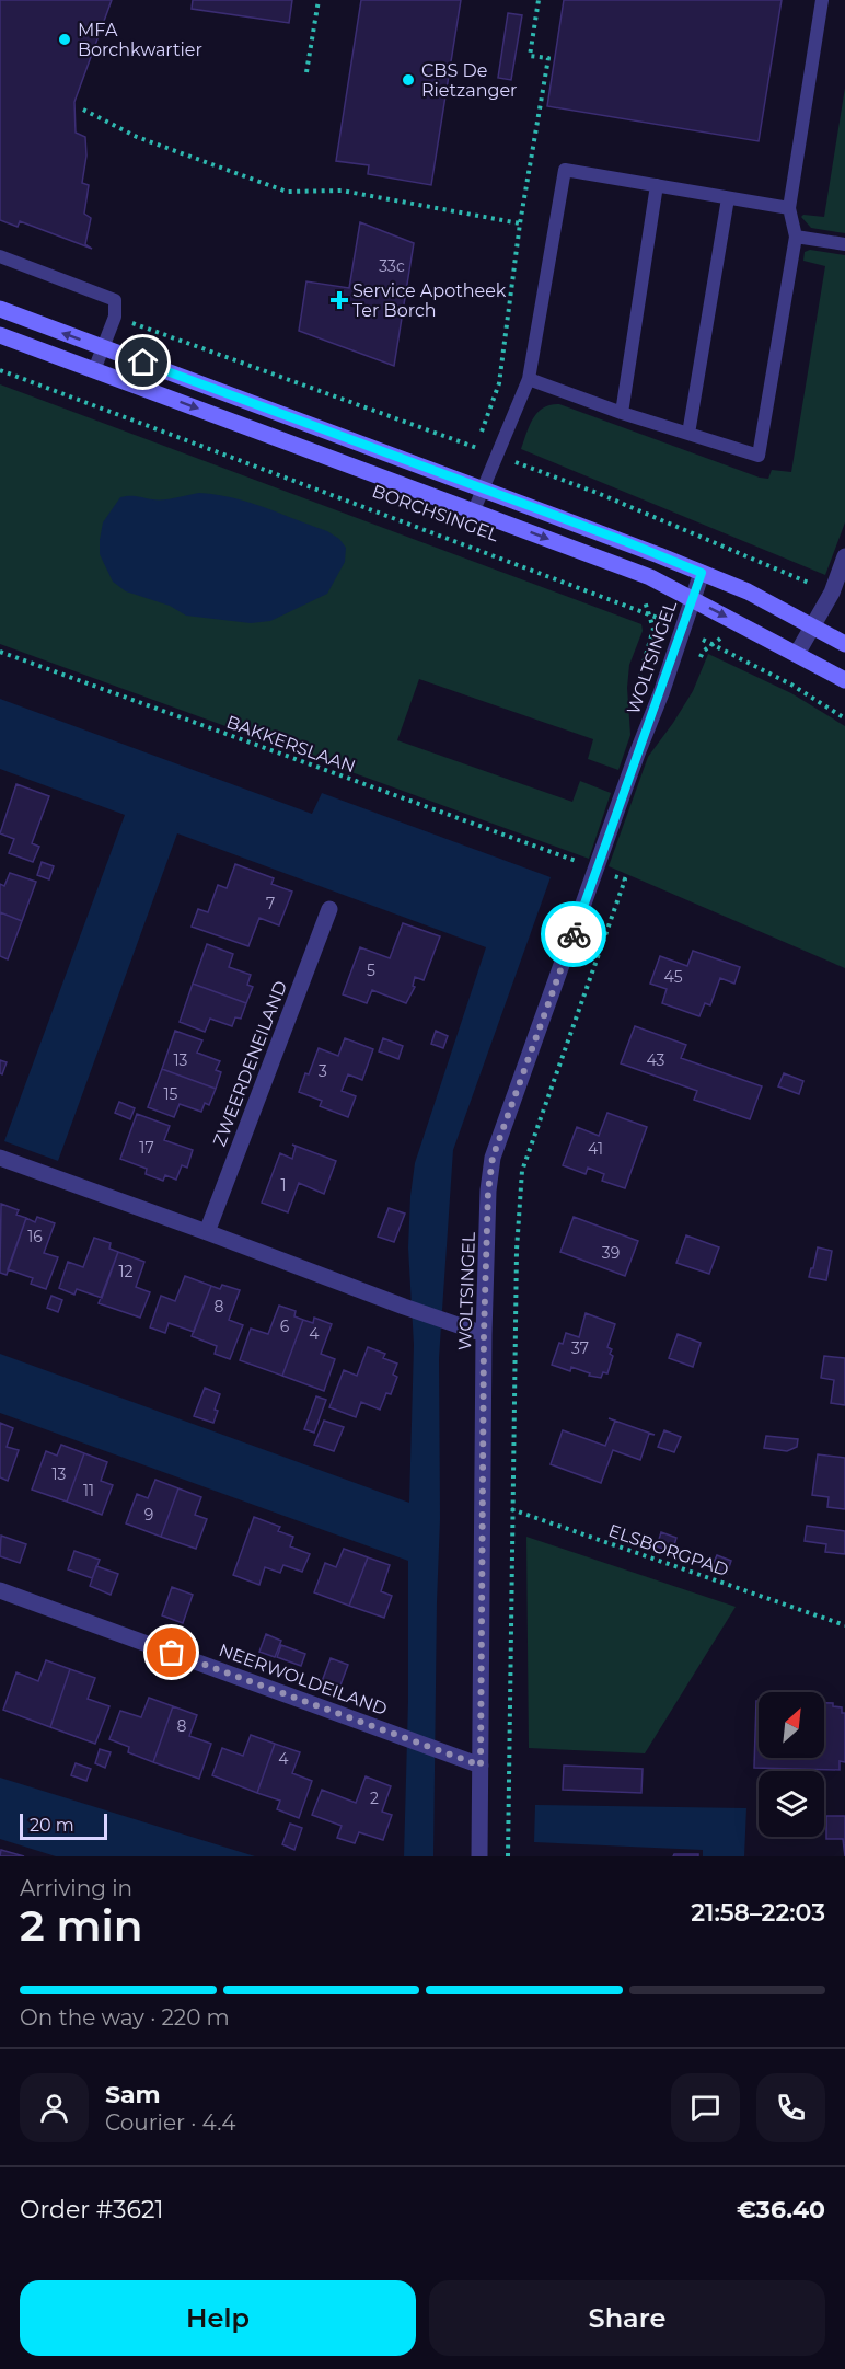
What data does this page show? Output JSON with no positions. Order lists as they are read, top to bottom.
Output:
{
  "streets": {
    "main road": ["BORCHSINGEL"],
    "street": ["WOLTSINGEL", "ZWEERDENEILAND", "NEERWOLDEILAND"],
    "path": ["BAKKERSLAAN", "ELSBORGPAD"]
  },
  "crossings": [
    ["BORCHSINGEL", "WOLTSINGEL"],
    ["WOLTSINGEL", "ELSBORGPAD"],
    ["WOLTSINGEL", "NEERWOLDEILAND"]
  ],
  "places": {
    "other": ["MFA Borchkwartier", "CBS De Rietzanger"],
    "health": ["Service Apotheek Ter Borch"]
  },
  "house_numbers": [
    "33c",
    "7",
    "5",
    "45",
    "13",
    "43",
    "3",
    "15",
    "17",
    "41",
    "1",
    "16",
    "39",
    "12",
    "8",
    "6",
    "4",
    "37",
    "13",
    "11",
    "9",
    "8",
    "4",
    "2"
  ],
  "scale_bar": "20 m",
  "north": "top right",
  "page": {
    "scale": "20 m",
    "heading": ["2 min", "Arriving in", "21:58–22:03"],
    "panel": [
      "Sam",
      "Courier · 4.4",
      "Order #3621",
      "€36.40"
    ],
    "bar": "On the way · 220 m",
    "buttons": ["Help", "Share"]
  }
}
